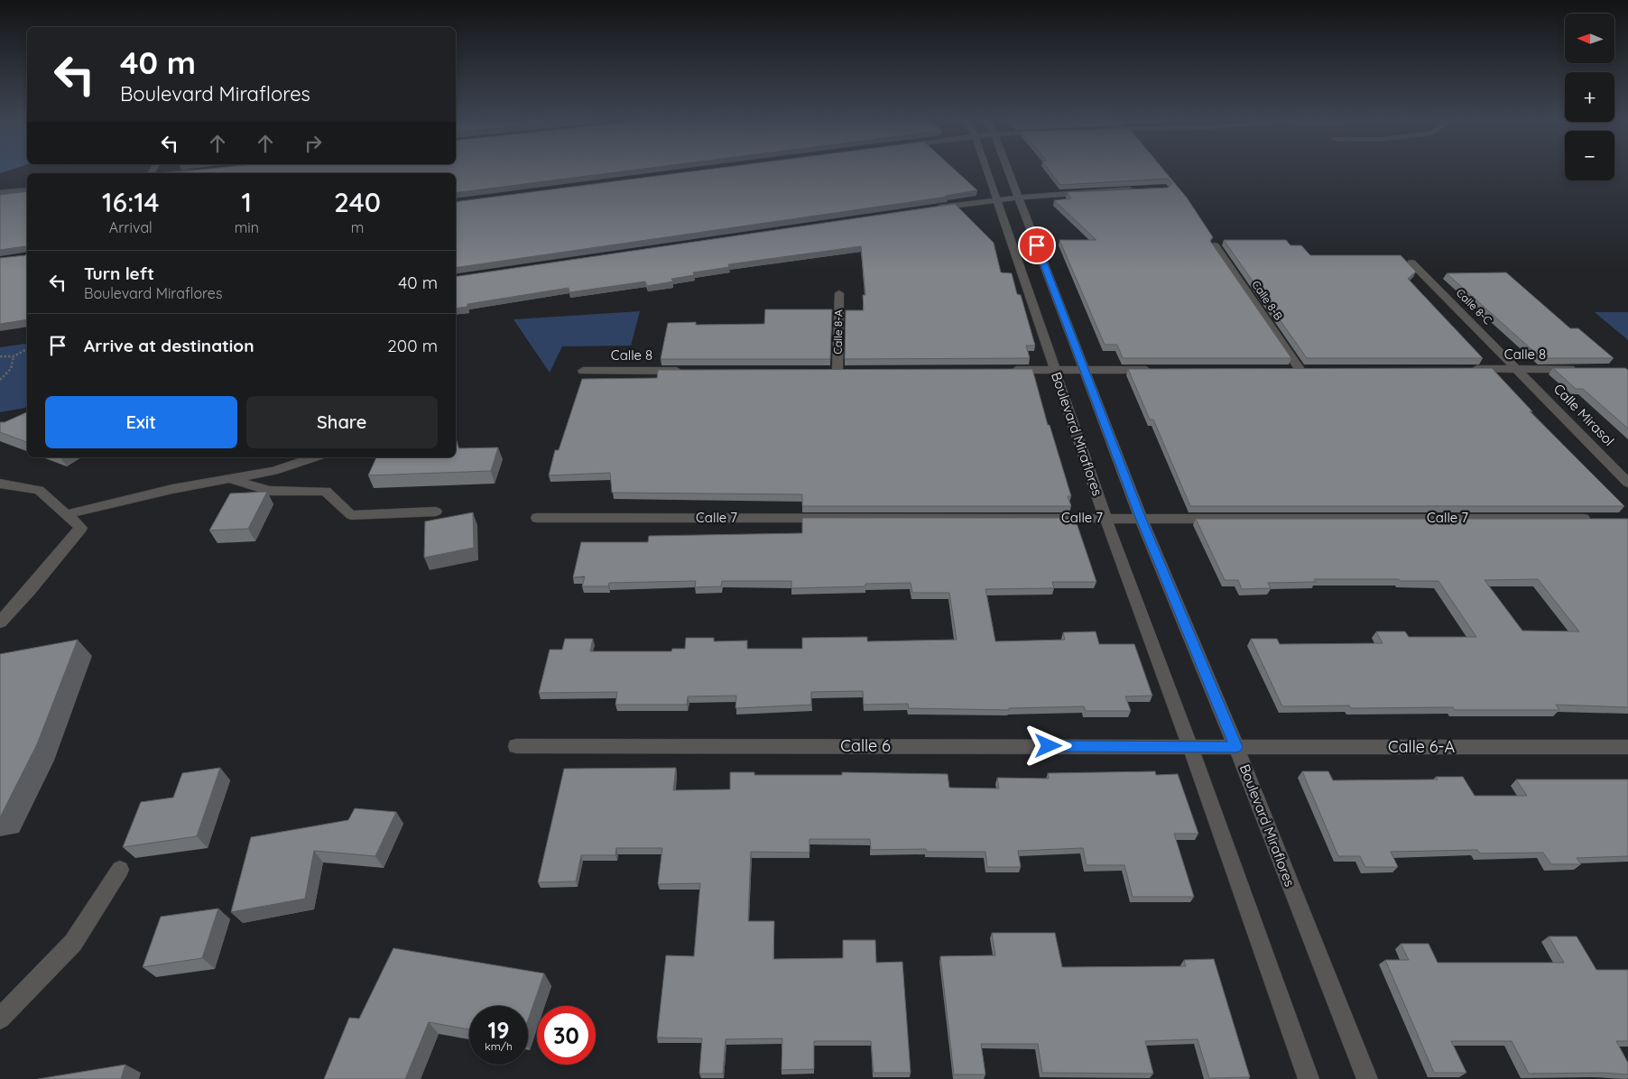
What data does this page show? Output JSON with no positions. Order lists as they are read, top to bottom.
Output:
{
  "streets": {
    "street": [
      "Calle 8-B",
      "Calle 8-C",
      "Calle 8-A",
      "Calle 8",
      "Calle Mirasol",
      "Boulevard Miraflores",
      "Calle 7",
      "Calle 6",
      "Calle 6-A"
    ]
  },
  "crossings": [
    ["Calle 8-C", "Calle 8"],
    ["Calle 8-C", "Calle Mirasol"],
    ["Calle 8", "Calle Mirasol"],
    ["Boulevard Miraflores", "Calle 7"],
    ["Boulevard Miraflores", "Calle 6"],
    ["Boulevard Miraflores", "Calle 6-A"],
    ["Calle 6", "Calle 6-A"]
  ],
  "north": "left",
  "page": {
    "map_buttons": ["+", "−"],
    "turn": ["40 m", "Boulevard Miraflores"],
    "eta": [
      "16:14",
      "Arrival",
      "1",
      "min",
      "240",
      "m"
    ],
    "list": [
      {
        "name": "Turn left",
        "note": "Boulevard Miraflores",
        "value": "40 m"
      },
      {
        "name": "Arrive at destination",
        "value": "200 m"
      }
    ],
    "buttons": ["Exit", "Share"],
    "speed": "19 km/h",
    "limit": "30"
  }
}
